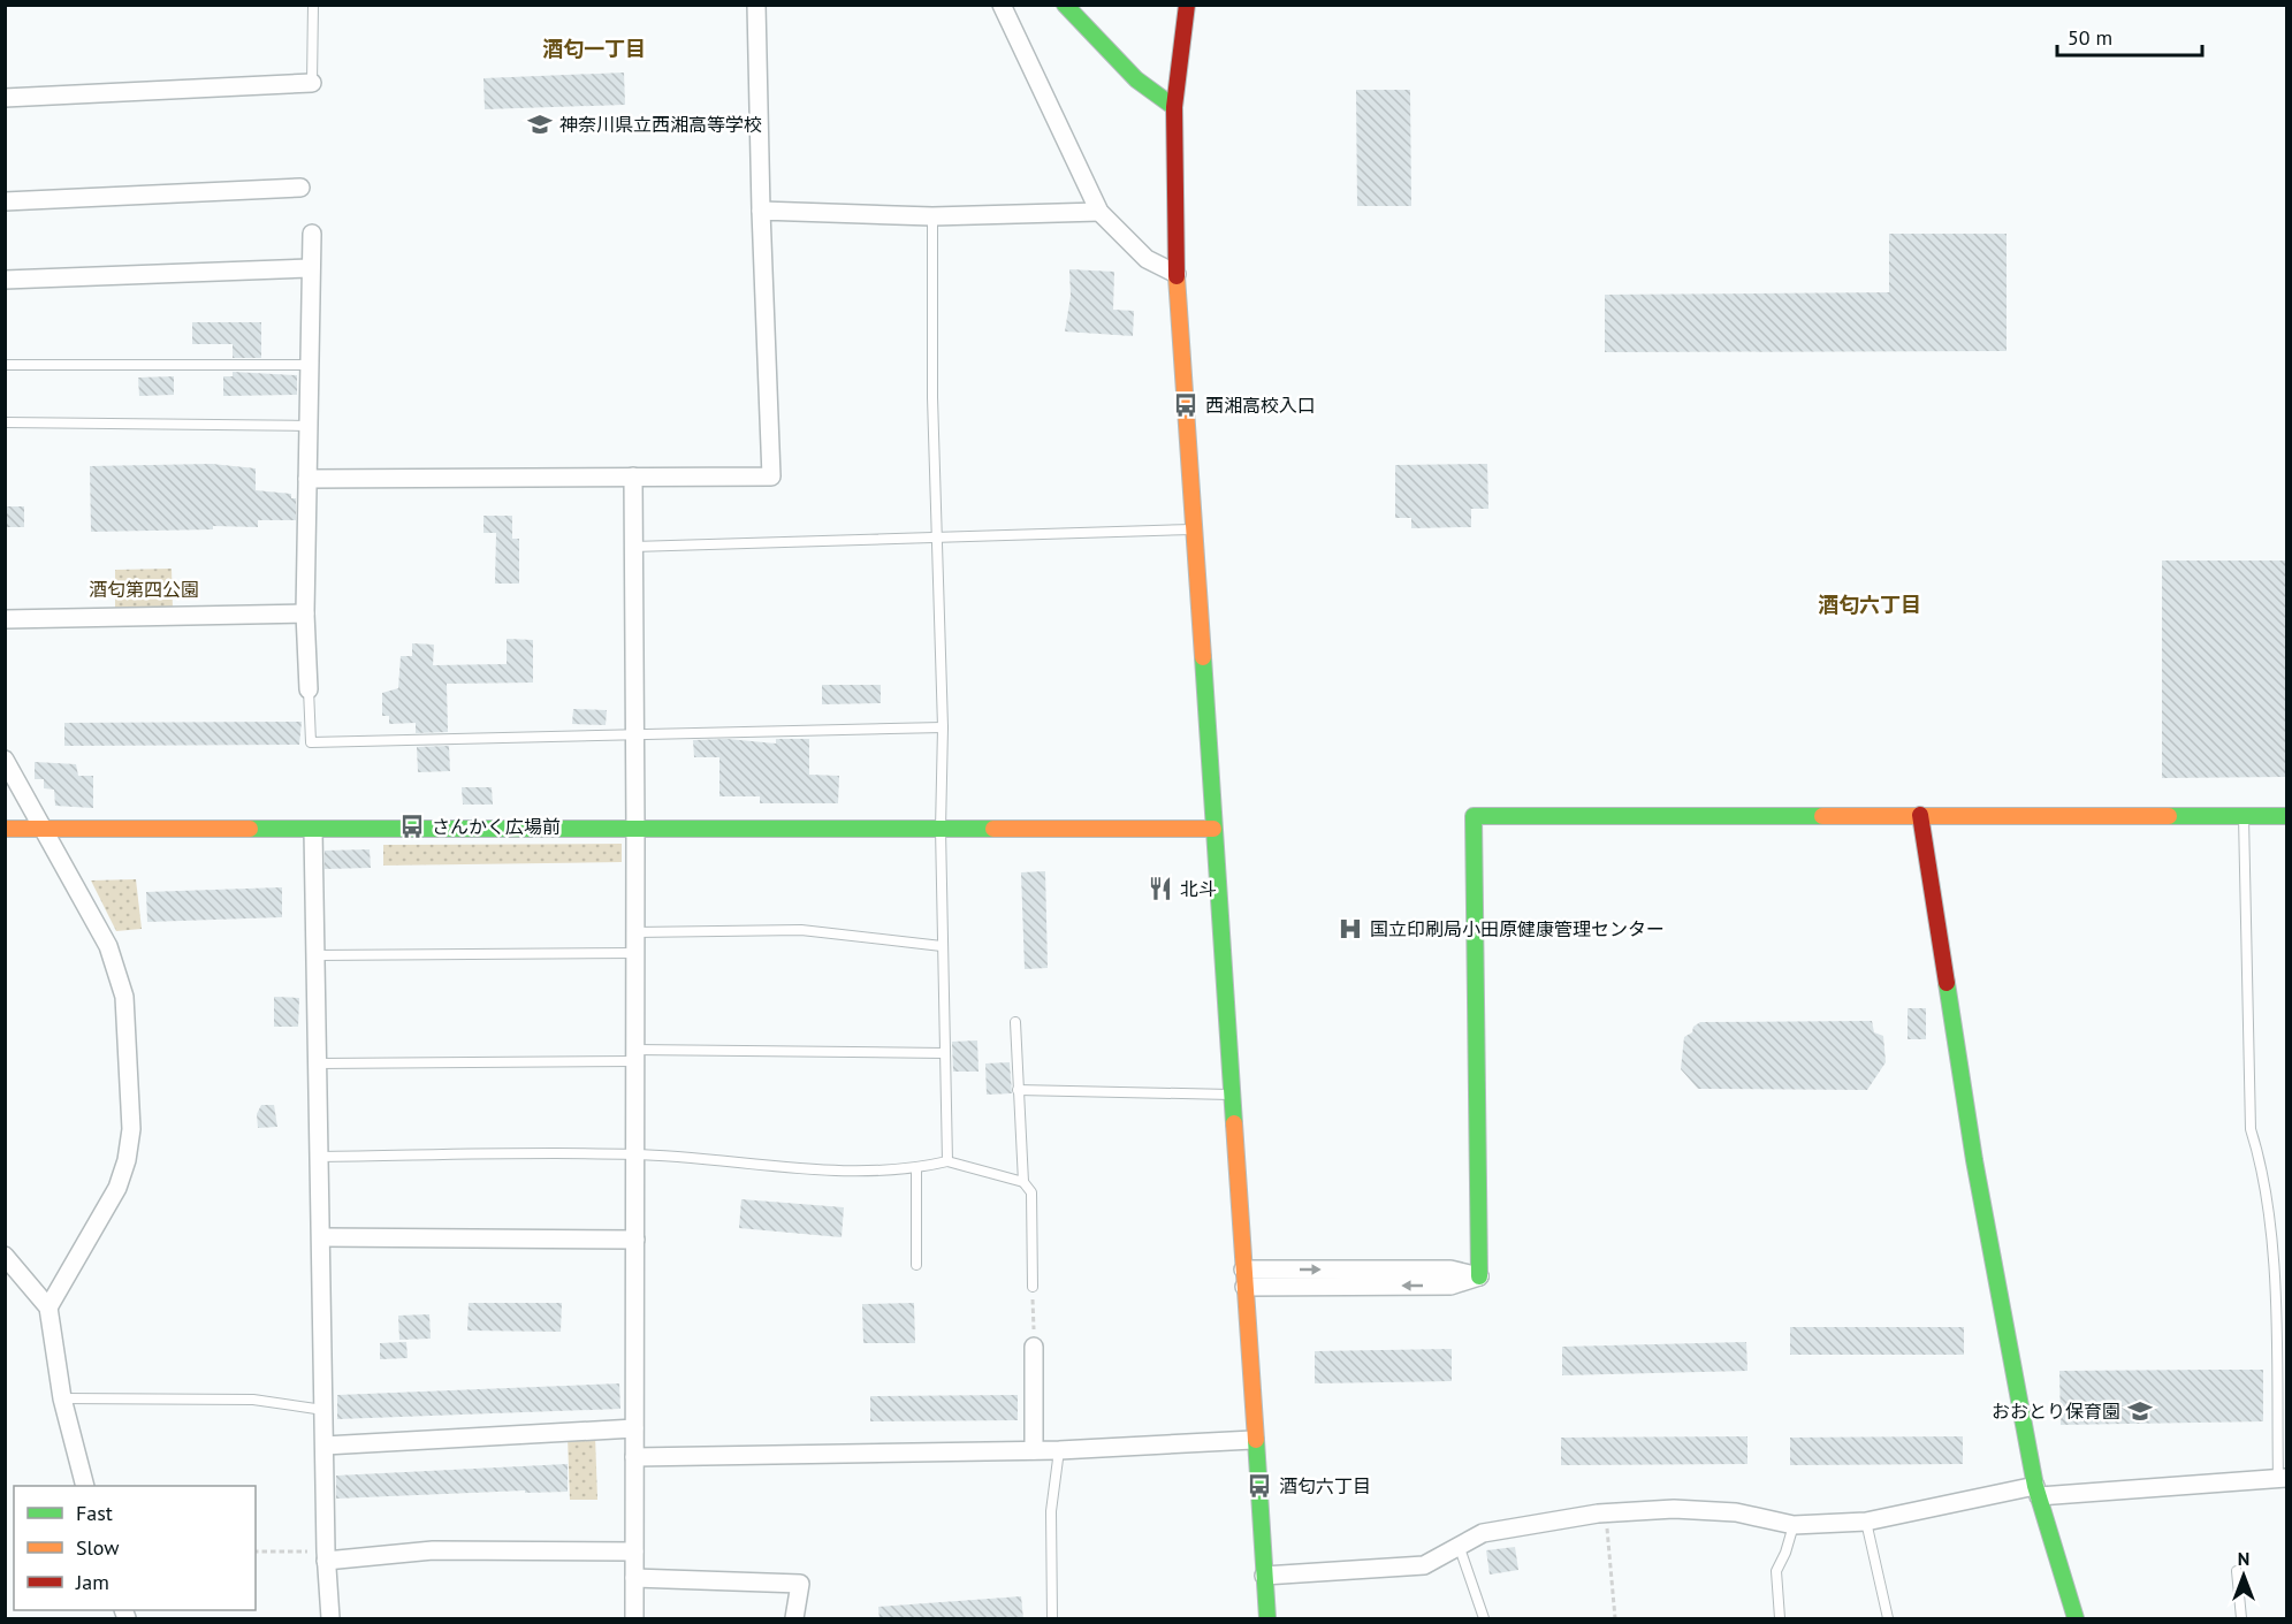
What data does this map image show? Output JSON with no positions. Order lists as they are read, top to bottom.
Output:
{
  "districts": ["酒匂一丁目", "酒匂六丁目"],
  "parks": ["酒匂第四公園"],
  "places": {
    "school or university": ["神奈川県立西湘高等学校", "おおとり保育園"],
    "bus stop": ["西湘高校入口", "さんかく広場前", "酒匂六丁目"],
    "restaurant": ["北斗"],
    "hospital": ["国立印刷局小田原健康管理センター"]
  },
  "legend": ["Fast", "Slow", "Jam"],
  "scale_bar": "50 m",
  "north": "top"
}
